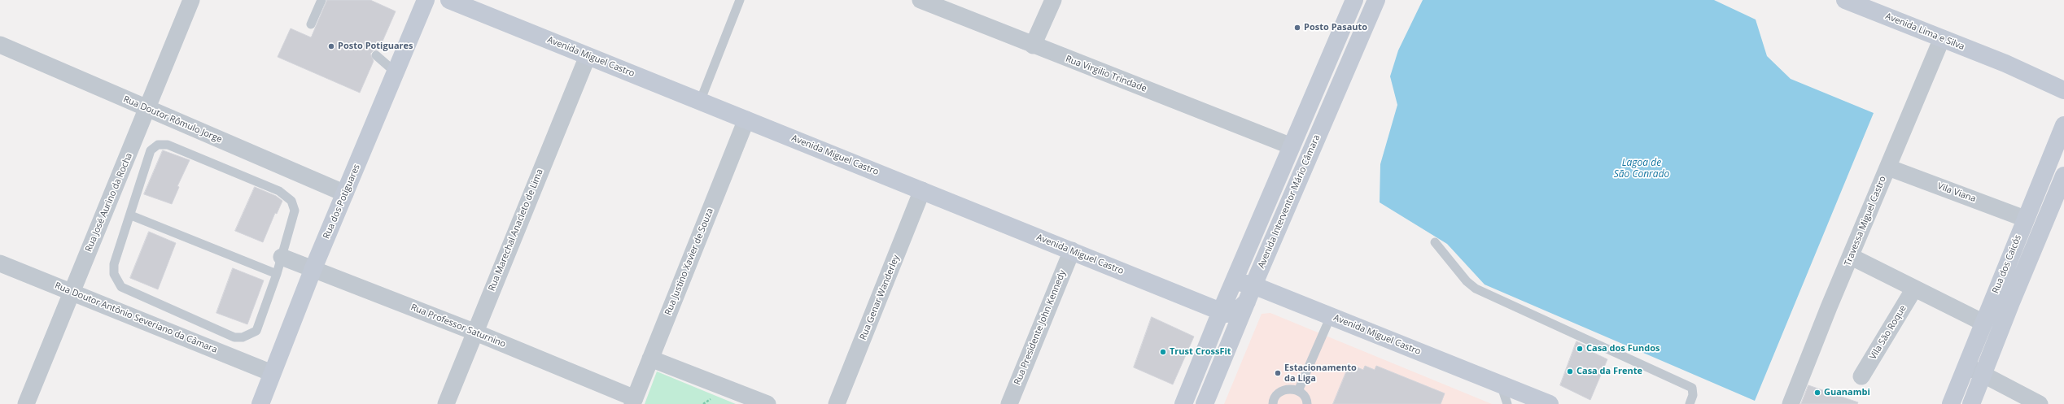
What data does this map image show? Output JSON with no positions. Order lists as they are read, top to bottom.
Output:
{
  "streets": {
    "main road": [
      "Avenida Lima e Silva",
      "Avenida Miguel Castro",
      "Rua dos Potiguares",
      "Avenida Interventor Mário Câmara",
      "Rua dos Caicós"
    ],
    "street": [
      "Rua Virgilio Trindade",
      "Rua Doutor Rômulo Jorge",
      "Vila Viana",
      "Rua José Aurino da Rocha",
      "Travessa Miguel Castro",
      "Rua Marechal Anacleto de Lima",
      "Rua Justino Xavier de Souza",
      "Rua Genar Wanderley",
      "Rua Doutor Antônio Severiano da Câmara",
      "Rua Professor Saturnino",
      "Rua Presidente John Kennedy",
      "Vila São Roque"
    ]
  },
  "crossings": [
    ["Avenida Lima e Silva", "Travessa Miguel Castro"],
    ["Avenida Miguel Castro", "Avenida Interventor Mário Câmara"],
    ["Avenida Miguel Castro", "Rua Marechal Anacleto de Lima"],
    ["Avenida Miguel Castro", "Rua Justino Xavier de Souza"],
    ["Avenida Miguel Castro", "Rua Genar Wanderley"],
    ["Avenida Miguel Castro", "Rua Presidente John Kennedy"],
    ["Rua Doutor Rômulo Jorge", "Rua dos Potiguares"],
    ["Rua Doutor Rômulo Jorge", "Rua José Aurino da Rocha"],
    ["Vila Viana", "Travessa Miguel Castro"],
    ["Vila Viana", "Rua dos Caicós"],
    ["Rua dos Potiguares", "Rua Doutor Antônio Severiano da Câmara"],
    ["Rua dos Potiguares", "Rua Professor Saturnino"],
    ["Rua José Aurino da Rocha", "Rua Doutor Antônio Severiano da Câmara"],
    ["Rua Marechal Anacleto de Lima", "Rua Professor Saturnino"],
    ["Rua Justino Xavier de Souza", "Rua Professor Saturnino"]
  ],
  "water": ["Lagoa de São Conrado"],
  "places": [
    "Posto Pasauto",
    "Posto Potiguares",
    "Casa dos Fundos",
    "Trust CrossFit",
    "Casa da Frente",
    "Estacionamento da Liga",
    "Guanambi"
  ]
}
